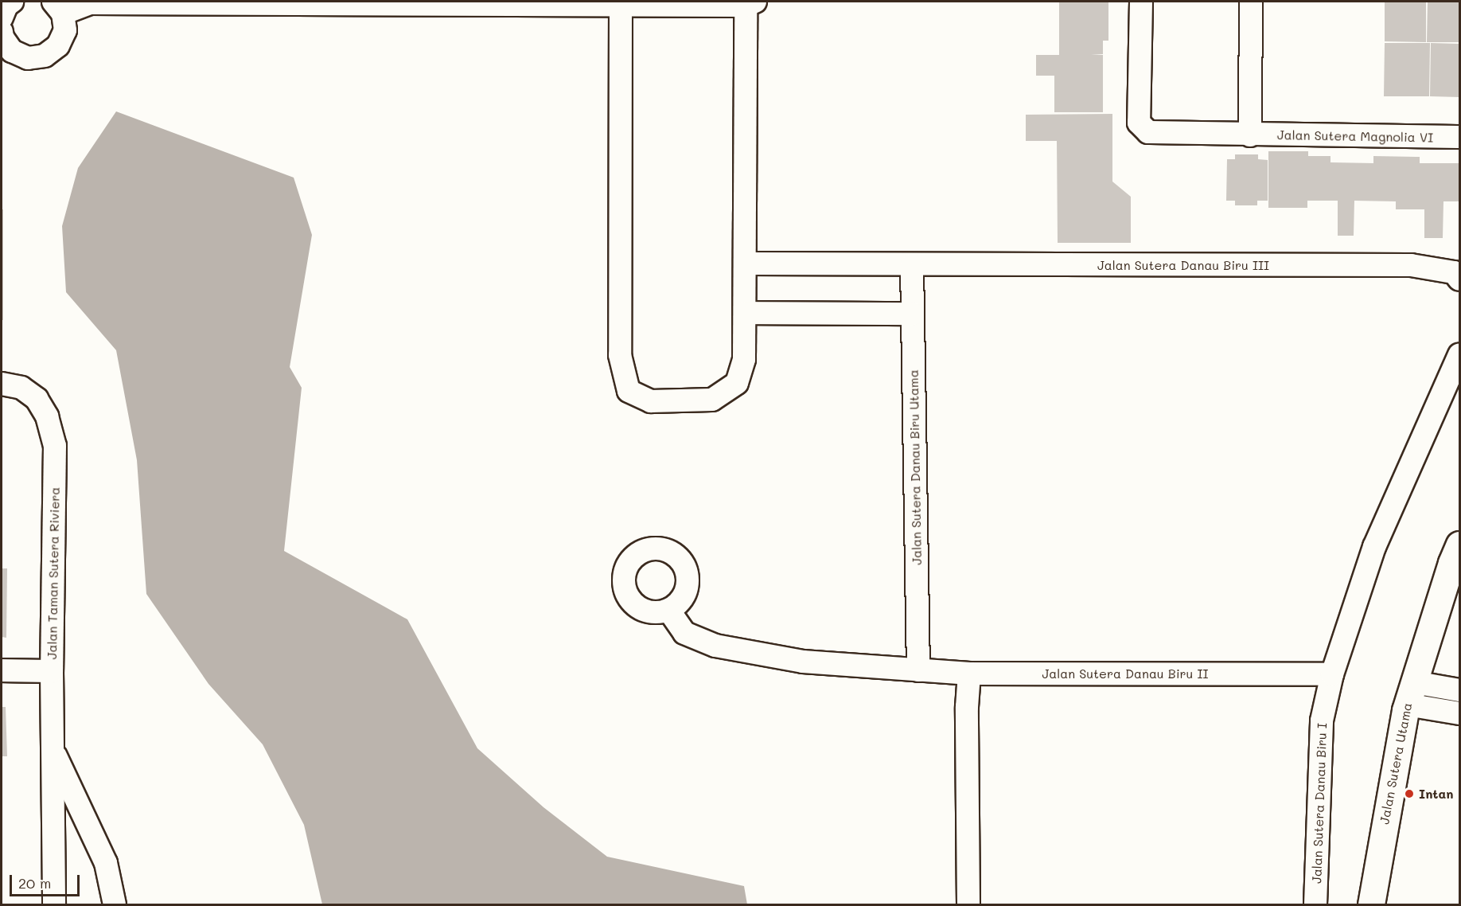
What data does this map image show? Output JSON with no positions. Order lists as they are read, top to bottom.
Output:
{
  "streets": {
    "street": [
      "Jalan Sutera Magnolia VI",
      "Jalan Sutera Danau Biru III",
      "Jalan Sutera Danau Biru Utama",
      "Jalan Taman Sutera Riviera",
      "Jalan Sutera Danau Biru II",
      "Jalan Sutera Utama",
      "Jalan Sutera Danau Biru I"
    ]
  },
  "crossings": [
    ["Jalan Sutera Danau Biru III", "Jalan Sutera Danau Biru Utama"],
    ["Jalan Sutera Danau Biru Utama", "Jalan Sutera Danau Biru II"],
    ["Jalan Sutera Danau Biru II", "Jalan Sutera Danau Biru I"]
  ],
  "places": ["Intan"],
  "scale_bar": "20 m"
}
